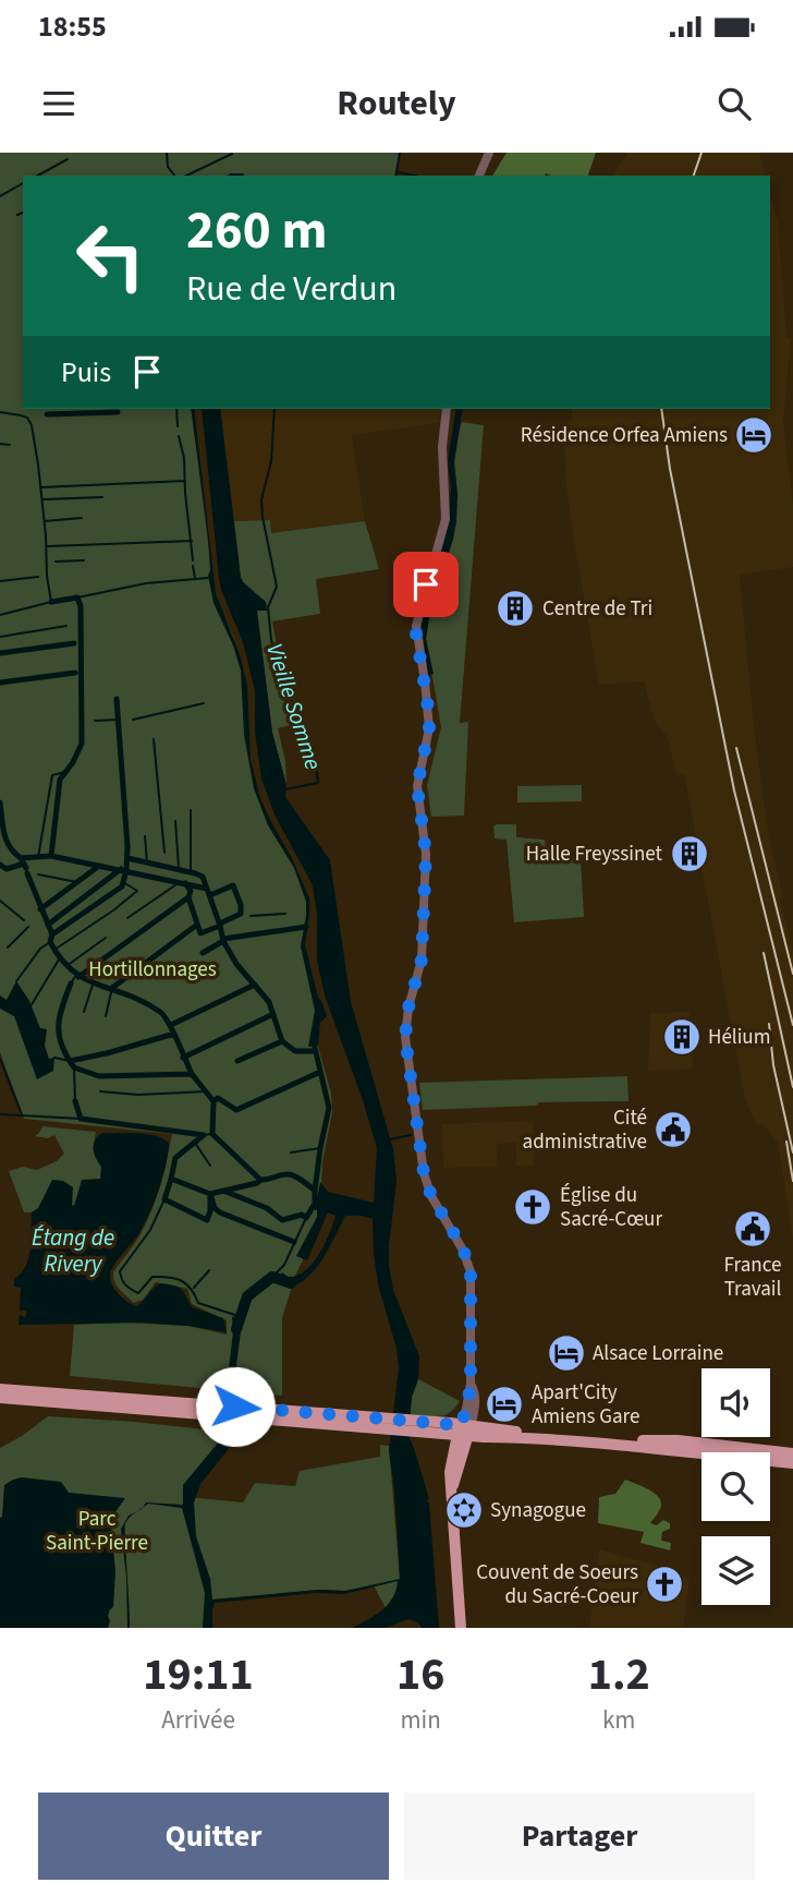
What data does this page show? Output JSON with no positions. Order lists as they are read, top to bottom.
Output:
{
  "water": ["Vieille Somme", "Étang de Rivery"],
  "parks": ["Hortillonnages", "Parc Saint-Pierre"],
  "places": {
    "hotel": ["Résidence Orfea Amiens", "Alsace Lorraine", "Apart'City Amiens Gare"],
    "building": ["Centre de Tri", "Halle Freyssinet", "Hélium"],
    "public building": ["Cité administrative", "France Travail"],
    "church": ["Église du Sacré-Cœur", "Couvent de Soeurs du Sacré-Coeur"],
    "synagogue": ["Synagogue"]
  },
  "page": {
    "status": "18:55",
    "header": "Routely",
    "turn": ["260 m", "Rue de Verdun"],
    "then": "Puis",
    "eta": [
      "19:11",
      "Arrivée",
      "16",
      "min",
      "1.2",
      "km"
    ],
    "buttons": ["Quitter", "Partager"]
  }
}
